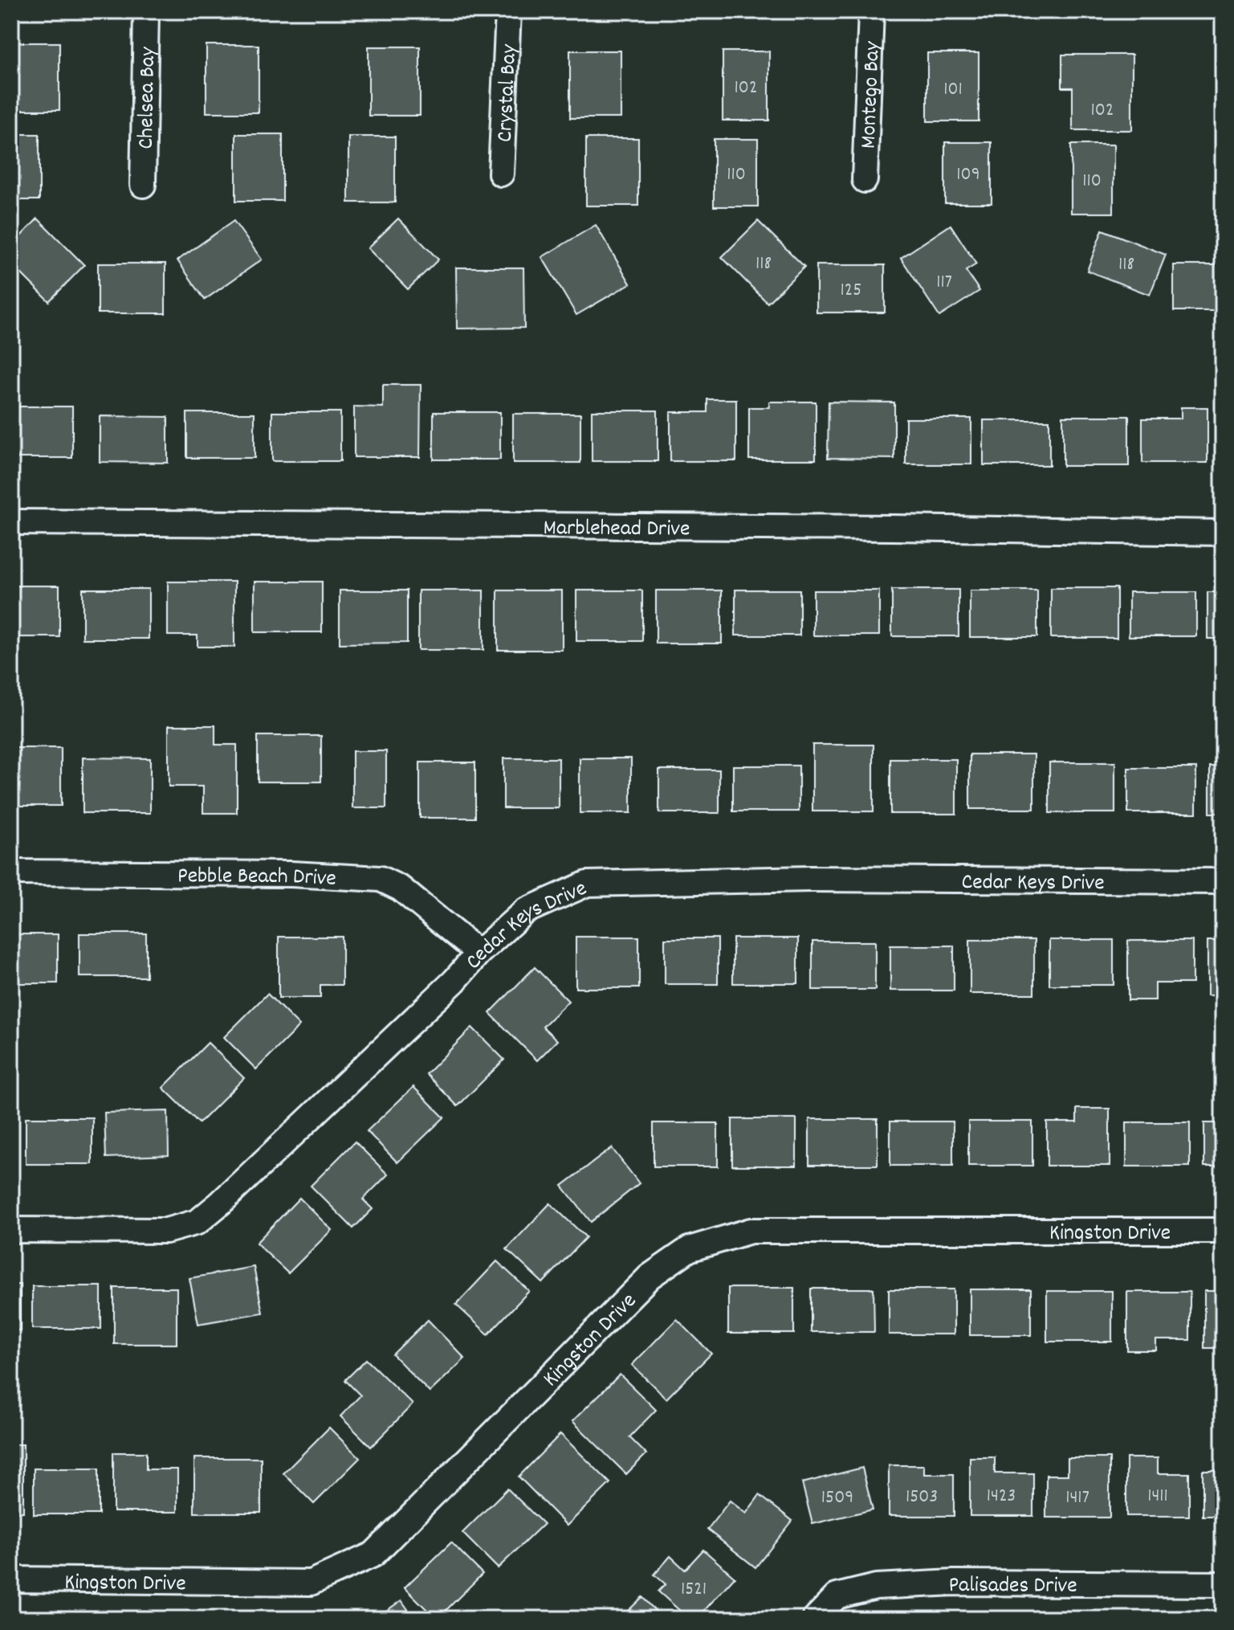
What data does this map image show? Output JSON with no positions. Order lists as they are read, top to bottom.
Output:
{
  "streets": {
    "street": [
      "Crystal Bay",
      "Montego Bay",
      "Chelsea Bay",
      "Marblehead Drive",
      "Pebble Beach Drive",
      "Cedar Keys Drive",
      "Kingston Drive",
      "Palisades Drive"
    ]
  },
  "crossings": [
    ["Pebble Beach Drive", "Cedar Keys Drive"]
  ],
  "house_numbers": [
    "102",
    "101",
    "102",
    "110",
    "109",
    "110",
    "118",
    "118",
    "117",
    "125",
    "1423",
    "1411",
    "1503",
    "1509",
    "1417",
    "1521"
  ]
}
